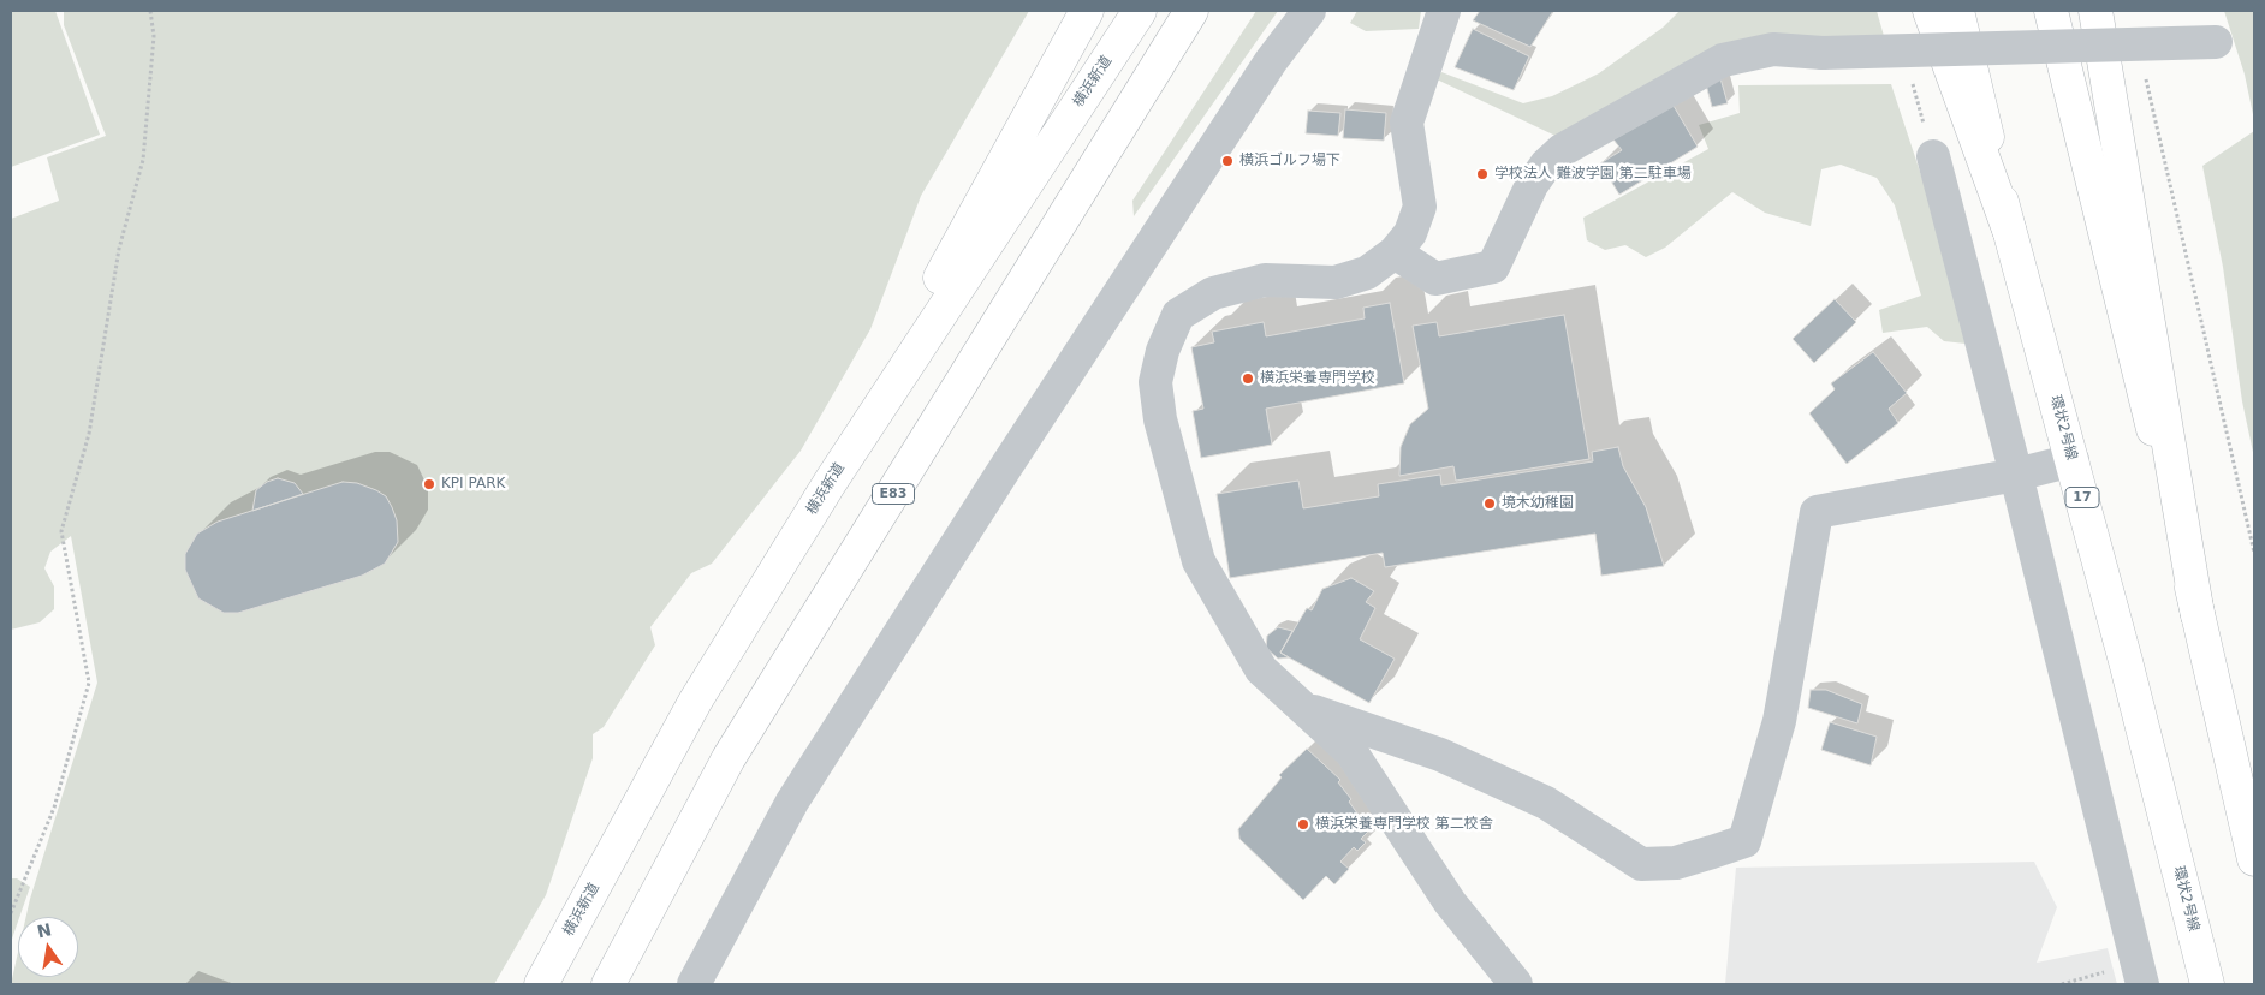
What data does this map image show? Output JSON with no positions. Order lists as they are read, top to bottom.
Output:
{
  "streets": {
    "main road": [
      "横浜新道",
      "環状2号線",
      "E83",
      "17"
    ]
  },
  "places": [
    "横浜ゴルフ場下",
    "学校法人 難波学園 第二駐車場",
    "横浜栄養専門学校",
    "KPI PARK",
    "境木幼稚園",
    "横浜栄養専門学校 第二校舎"
  ],
  "north": "top"
}
